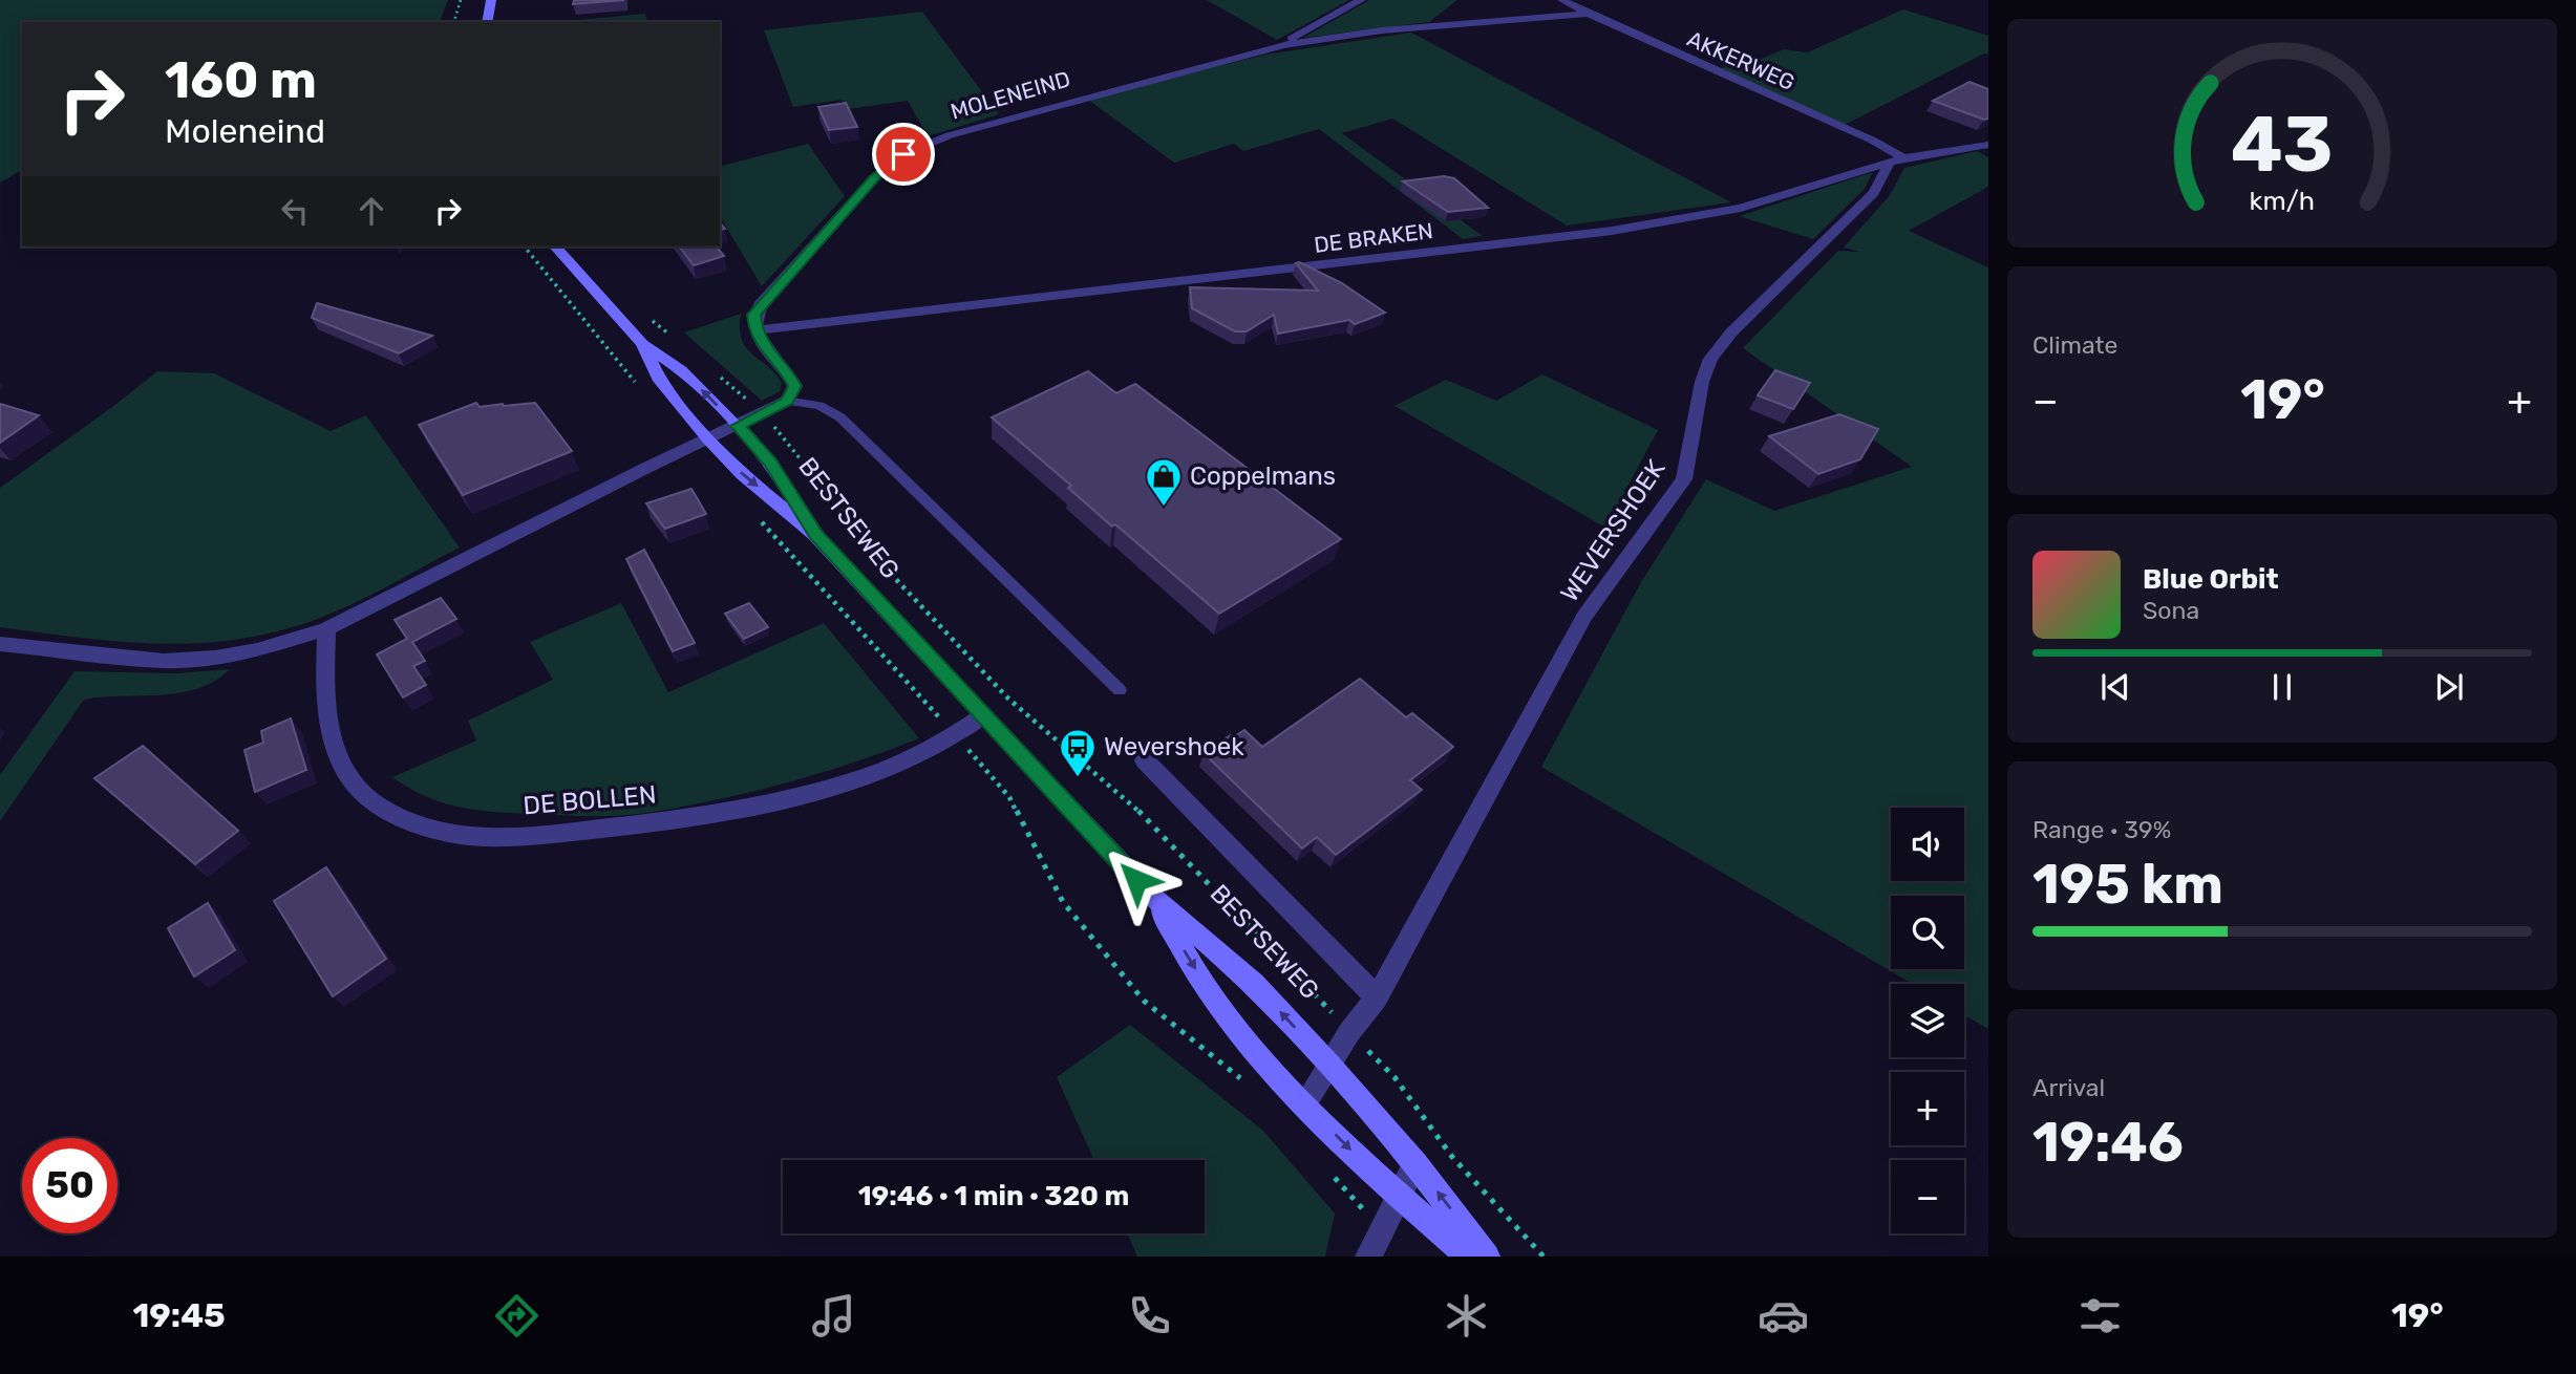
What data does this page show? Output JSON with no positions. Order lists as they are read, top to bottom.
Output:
{
  "streets": {
    "main road": ["BESTSEWEG"],
    "street": [
      "AKKERWEG",
      "MOLENEIND",
      "DE BRAKEN",
      "WEVERSHOEK",
      "DE BOLLEN"
    ]
  },
  "crossings": [
    ["AKKERWEG", "MOLENEIND"],
    ["AKKERWEG", "DE BRAKEN"],
    ["AKKERWEG", "WEVERSHOEK"],
    ["MOLENEIND", "DE BRAKEN"],
    ["DE BRAKEN", "WEVERSHOEK"],
    ["BESTSEWEG", "WEVERSHOEK"],
    ["BESTSEWEG", "DE BOLLEN"]
  ],
  "places": {
    "shop": ["Coppelmans"],
    "bus stop": ["Wevershoek"]
  },
  "page": {
    "turn": ["160 m", "Moleneind"],
    "tile": [
      "Climate",
      ["Range · 39%", "195 km"],
      ["Arrival", "19:46"]
    ],
    "heat": ["−", "19°", "+"],
    "song": ["Blue Orbit", "Sona"],
    "map_buttons": ["+", "−"],
    "limit": "50",
    "trip": "19:46 · 1 min · 320 m",
    "tabs": ["19:45", "19°"],
    "gauge": ["43", "km/h"]
  }
}
